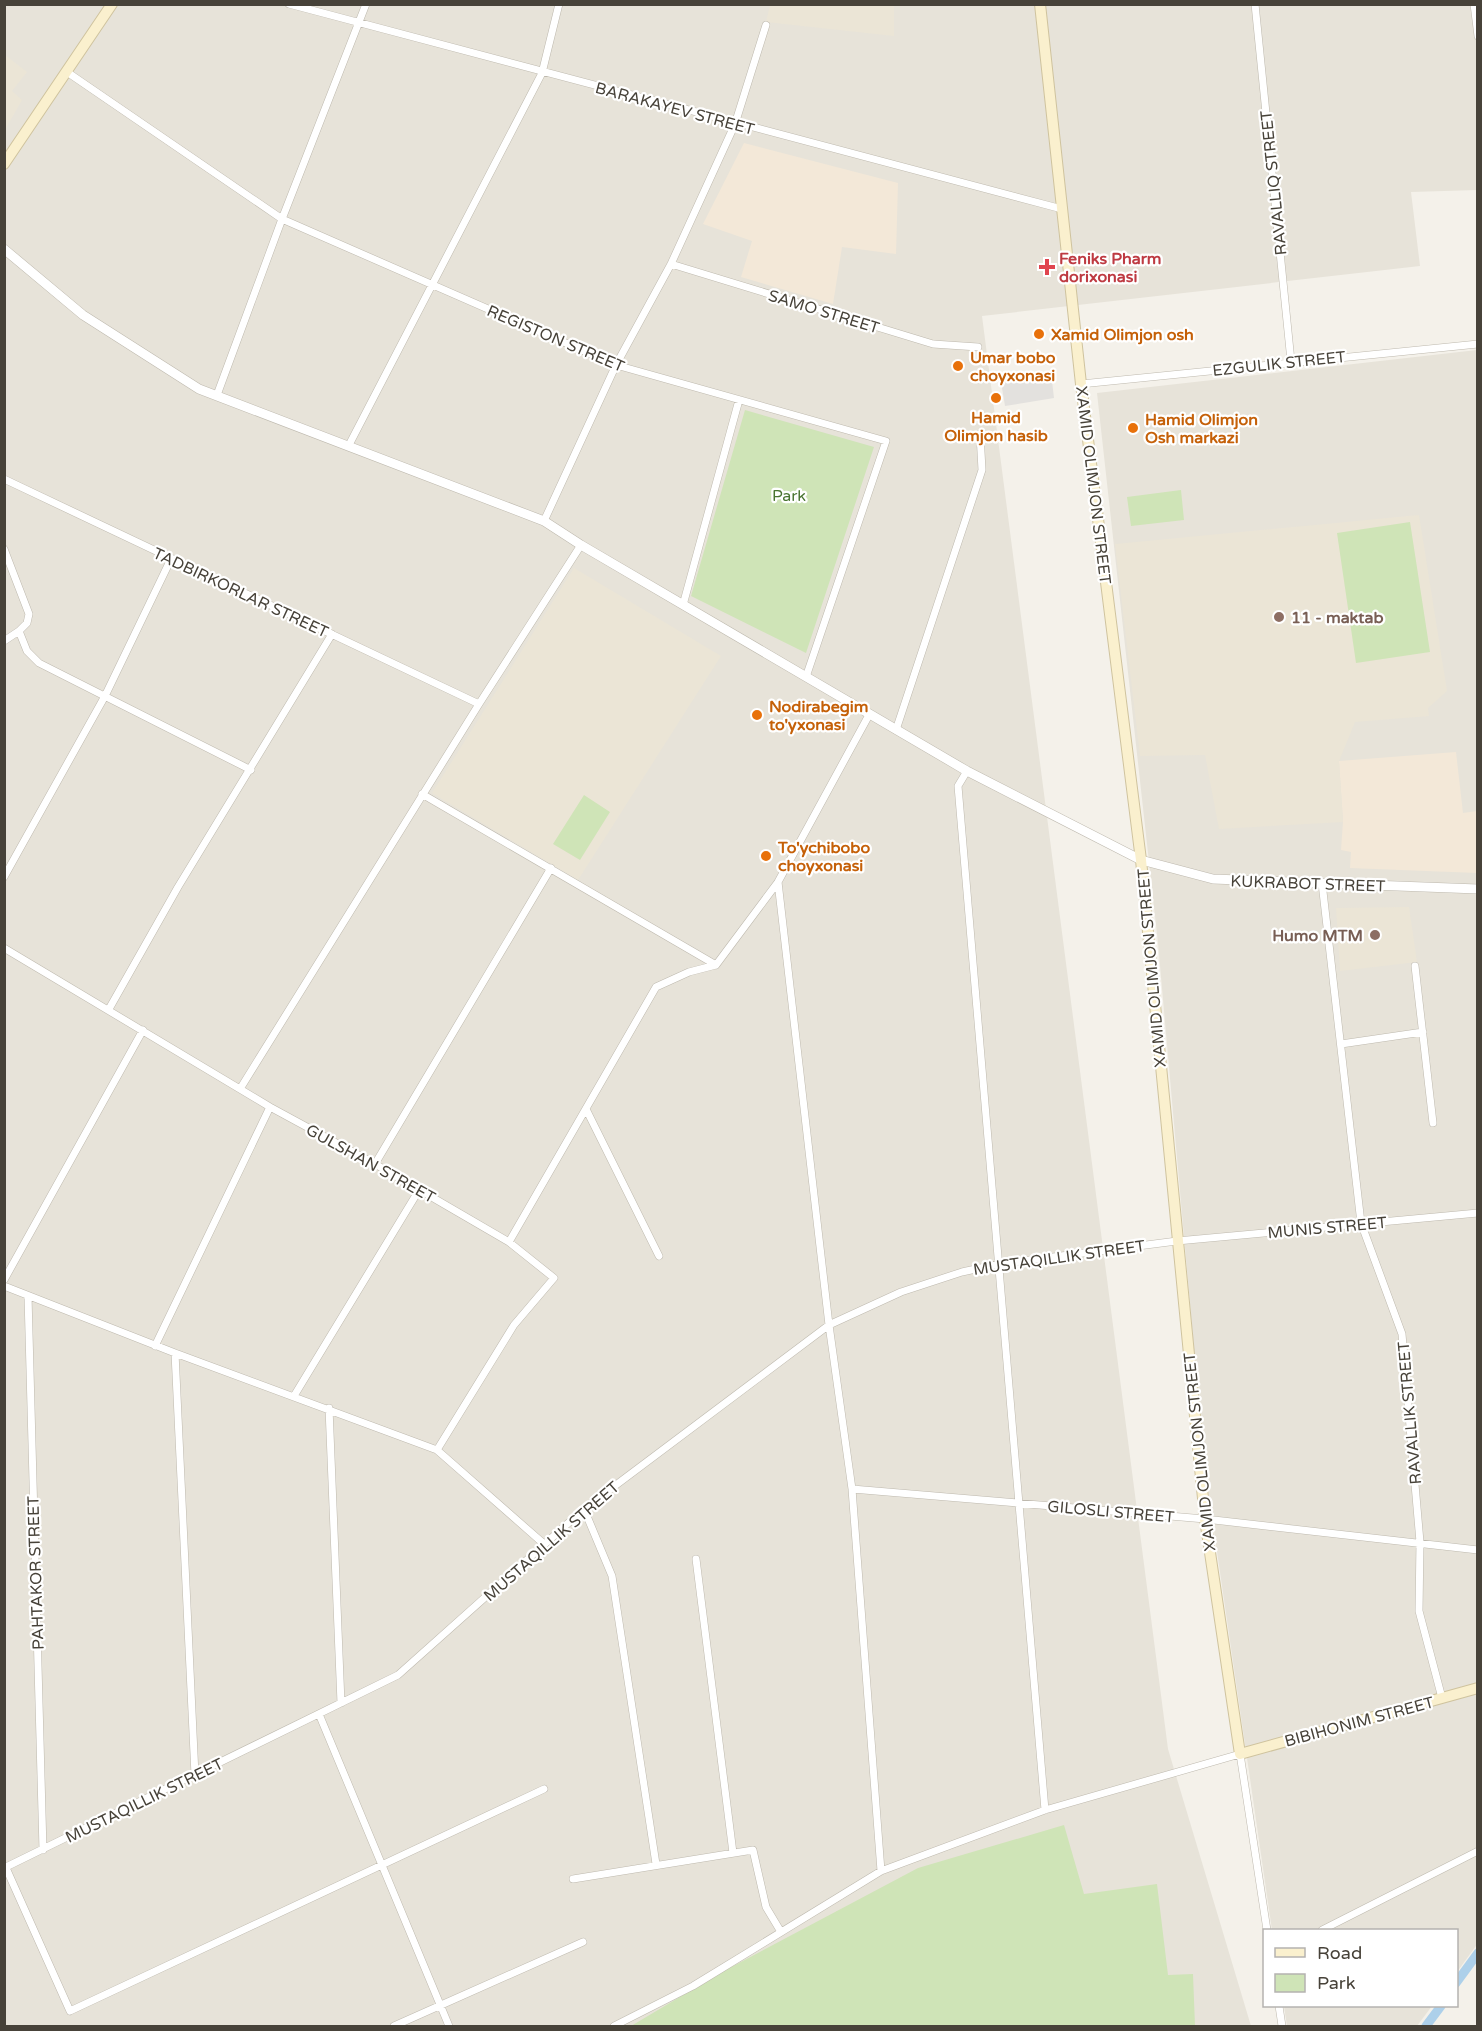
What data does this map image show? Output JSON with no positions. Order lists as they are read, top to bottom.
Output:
{
  "streets": {
    "main road": ["XAMID OLIMJON STREET", "BIBIHONIM STREET"],
    "street": [
      "BARAKAYEV STREET",
      "RAVALLIQ STREET",
      "SAMO STREET",
      "REGISTON STREET",
      "EZGULIK STREET",
      "TADBIRKORLAR STREET",
      "KUKRABOT STREET",
      "GULSHAN STREET",
      "MUNIS STREET",
      "MUSTAQILLIK STREET",
      "RAVALLIK STREET",
      "GILOSLI STREET",
      "PAHTAKOR STREET"
    ]
  },
  "crossings": [
    ["BARAKAYEV STREET", "XAMID OLIMJON STREET"],
    ["RAVALLIQ STREET", "EZGULIK STREET"],
    ["REGISTON STREET", "KUKRABOT STREET"],
    ["EZGULIK STREET", "XAMID OLIMJON STREET"],
    ["XAMID OLIMJON STREET", "KUKRABOT STREET"],
    ["XAMID OLIMJON STREET", "MUNIS STREET"],
    ["XAMID OLIMJON STREET", "MUSTAQILLIK STREET"],
    ["XAMID OLIMJON STREET", "GILOSLI STREET"],
    ["XAMID OLIMJON STREET", "BIBIHONIM STREET"],
    ["KUKRABOT STREET", "RAVALLIK STREET"],
    ["MUNIS STREET", "MUSTAQILLIK STREET"],
    ["MUNIS STREET", "RAVALLIK STREET"],
    ["MUSTAQILLIK STREET", "PAHTAKOR STREET"],
    ["RAVALLIK STREET", "GILOSLI STREET"],
    ["RAVALLIK STREET", "BIBIHONIM STREET"]
  ],
  "parks": ["Park"],
  "places": {
    "health": ["Feniks Pharm dorixonasi"],
    "other": [
      "Xamid Olimjon osh",
      "Umar bobo choyxonasi",
      "Hamid Olimjon hasib",
      "Hamid Olimjon Osh markazi",
      "11 - maktab",
      "Nodirabegim to'yxonasi",
      "To'ychibobo choyxonasi",
      "Humo MTM"
    ]
  },
  "legend": ["Road", "Park"]
}
